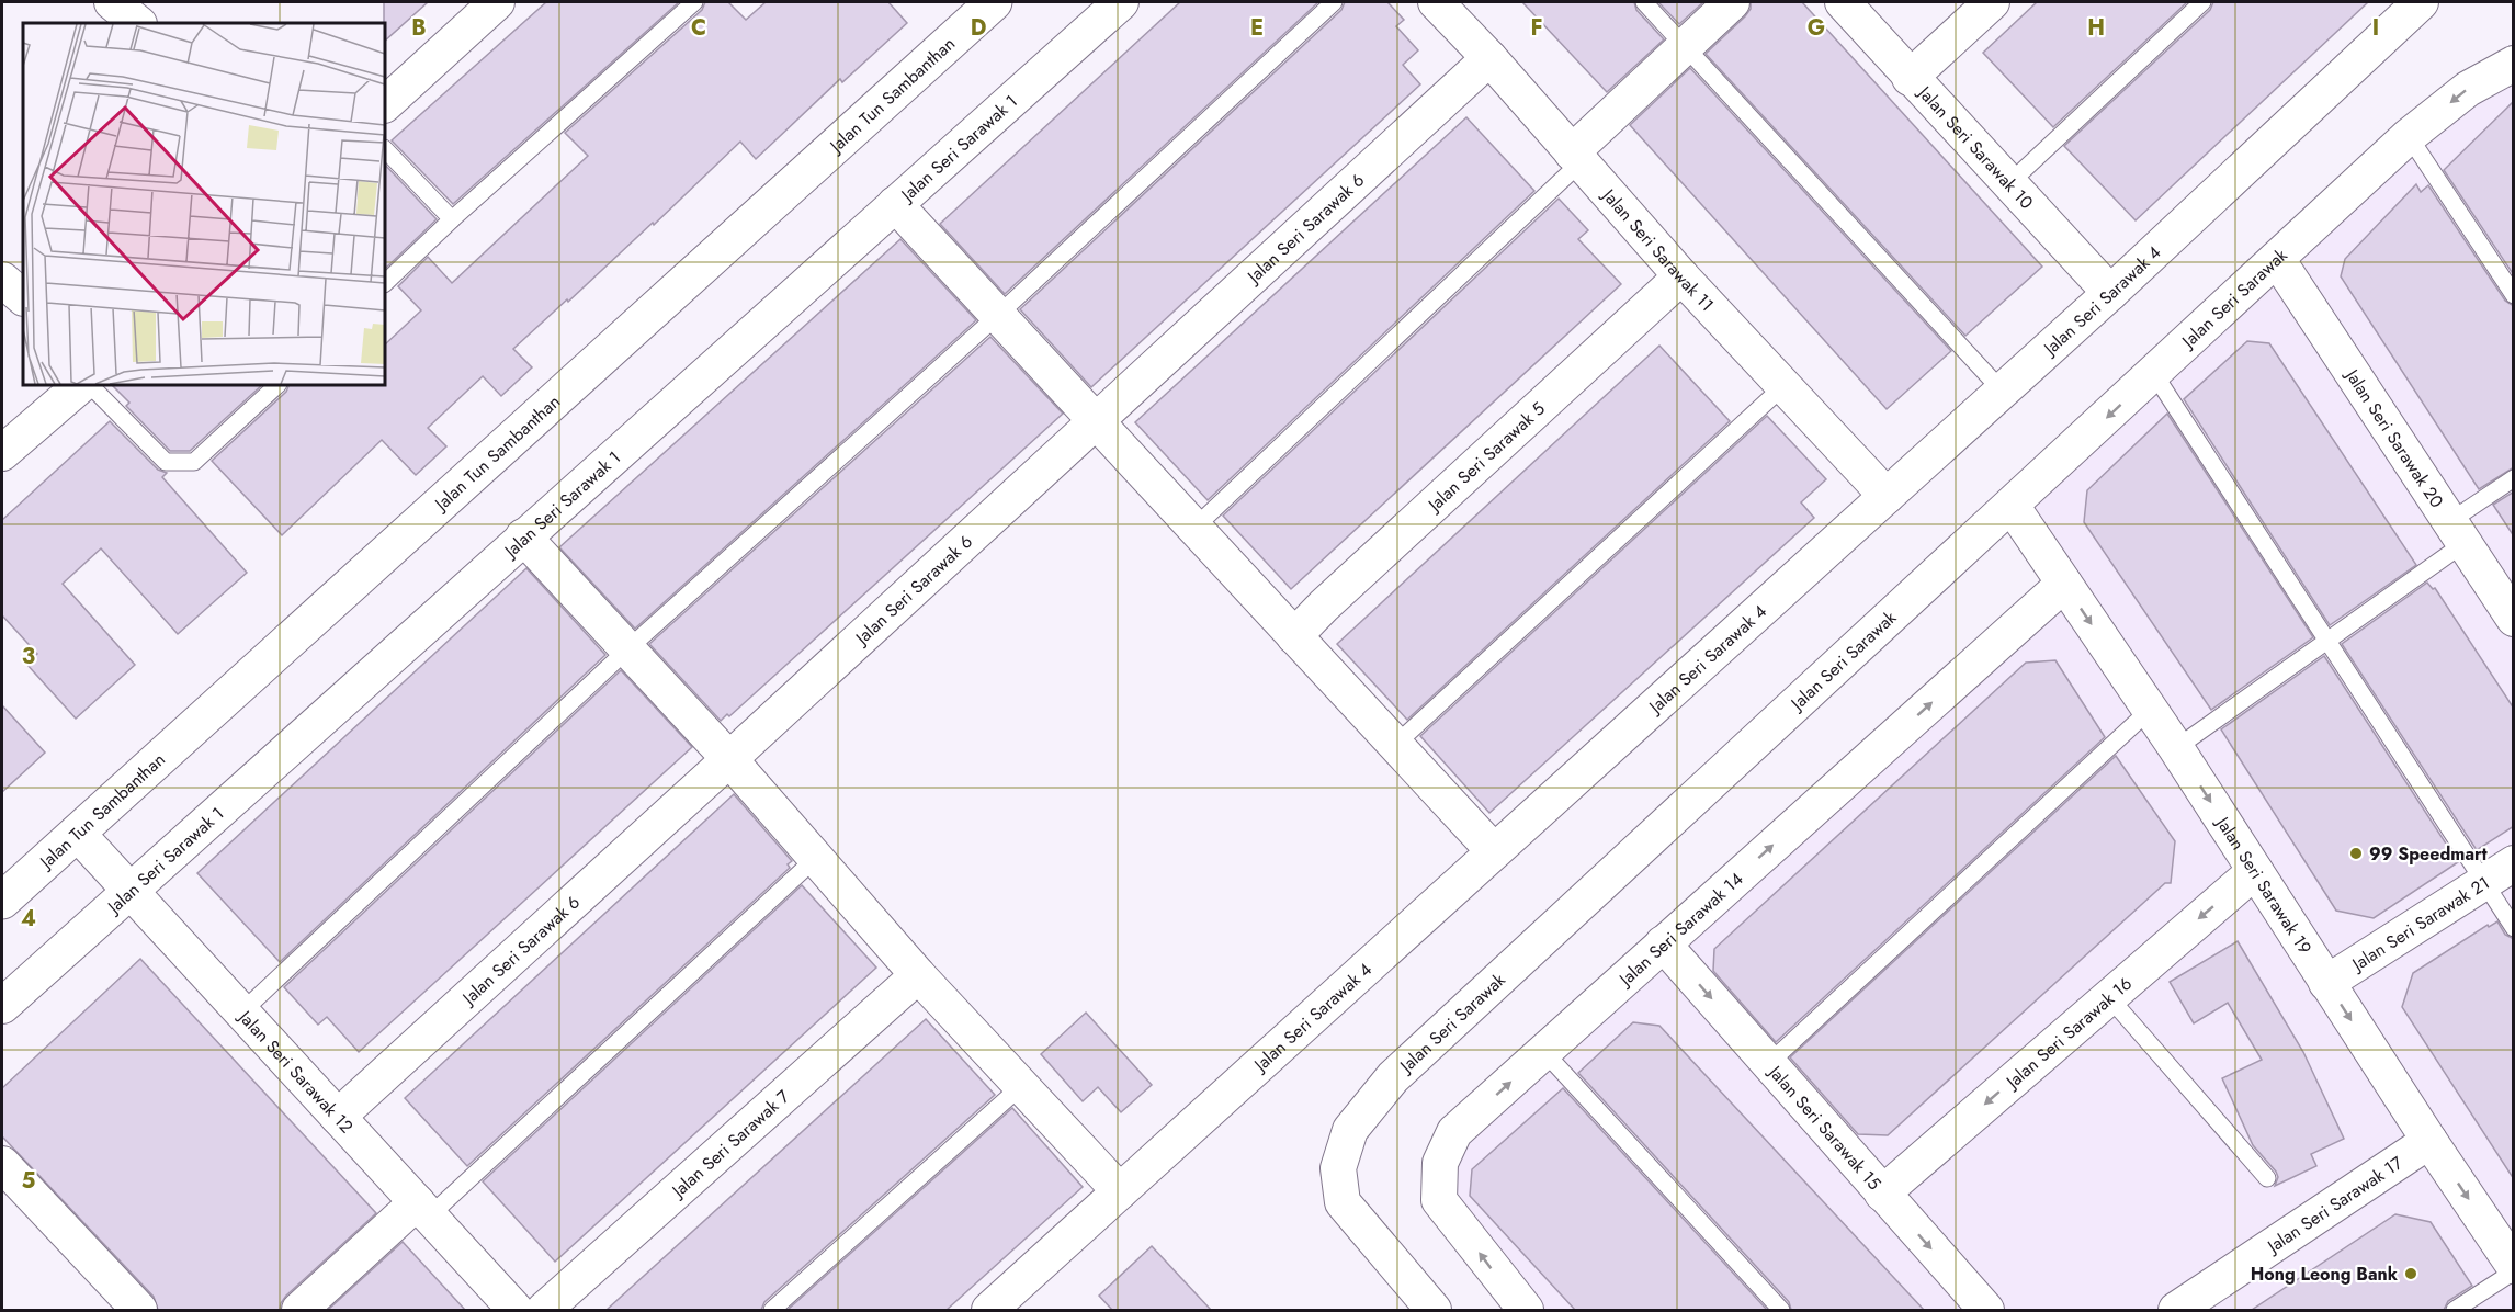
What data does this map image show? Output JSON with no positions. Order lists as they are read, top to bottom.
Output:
{
  "streets": {
    "street": [
      "Jalan Tun Sambanthan",
      "Jalan Seri Sarawak 1",
      "Jalan Seri Sarawak 10",
      "Jalan Seri Sarawak 6",
      "Jalan Seri Sarawak 11",
      "Jalan Seri Sarawak",
      "Jalan Seri Sarawak 4",
      "Jalan Seri Sarawak 20",
      "Jalan Seri Sarawak 5",
      "Jalan Seri Sarawak 19",
      "Jalan Seri Sarawak 21",
      "Jalan Seri Sarawak 14",
      "Jalan Seri Sarawak 16",
      "Jalan Seri Sarawak 12",
      "Jalan Seri Sarawak 15",
      "Jalan Seri Sarawak 7",
      "Jalan Seri Sarawak 17"
    ]
  },
  "crossings": [
    ["Jalan Tun Sambanthan", "Jalan Seri Sarawak 12"],
    ["Jalan Seri Sarawak 1", "Jalan Seri Sarawak 12"],
    ["Jalan Seri Sarawak 10", "Jalan Seri Sarawak 4"],
    ["Jalan Seri Sarawak 6", "Jalan Seri Sarawak 11"],
    ["Jalan Seri Sarawak 6", "Jalan Seri Sarawak 12"],
    ["Jalan Seri Sarawak 11", "Jalan Seri Sarawak 4"],
    ["Jalan Seri Sarawak 11", "Jalan Seri Sarawak 5"],
    ["Jalan Seri Sarawak", "Jalan Seri Sarawak 20"],
    ["Jalan Seri Sarawak", "Jalan Seri Sarawak 19"],
    ["Jalan Seri Sarawak 19", "Jalan Seri Sarawak 21"],
    ["Jalan Seri Sarawak 19", "Jalan Seri Sarawak 14"],
    ["Jalan Seri Sarawak 19", "Jalan Seri Sarawak 16"],
    ["Jalan Seri Sarawak 19", "Jalan Seri Sarawak 17"],
    ["Jalan Seri Sarawak 14", "Jalan Seri Sarawak 15"],
    ["Jalan Seri Sarawak 16", "Jalan Seri Sarawak 15"]
  ],
  "one_way": [
    "Jalan Seri Sarawak 19",
    "Jalan Seri Sarawak 14",
    "Jalan Seri Sarawak 16",
    "Jalan Seri Sarawak 15"
  ],
  "places": ["99 Speedmart", "Hong Leong Bank"],
  "grid": {
    "columns": [
      "B",
      "C",
      "D",
      "E",
      "F",
      "G",
      "H",
      "I"
    ],
    "rows": ["3", "4", "5"]
  }
}
